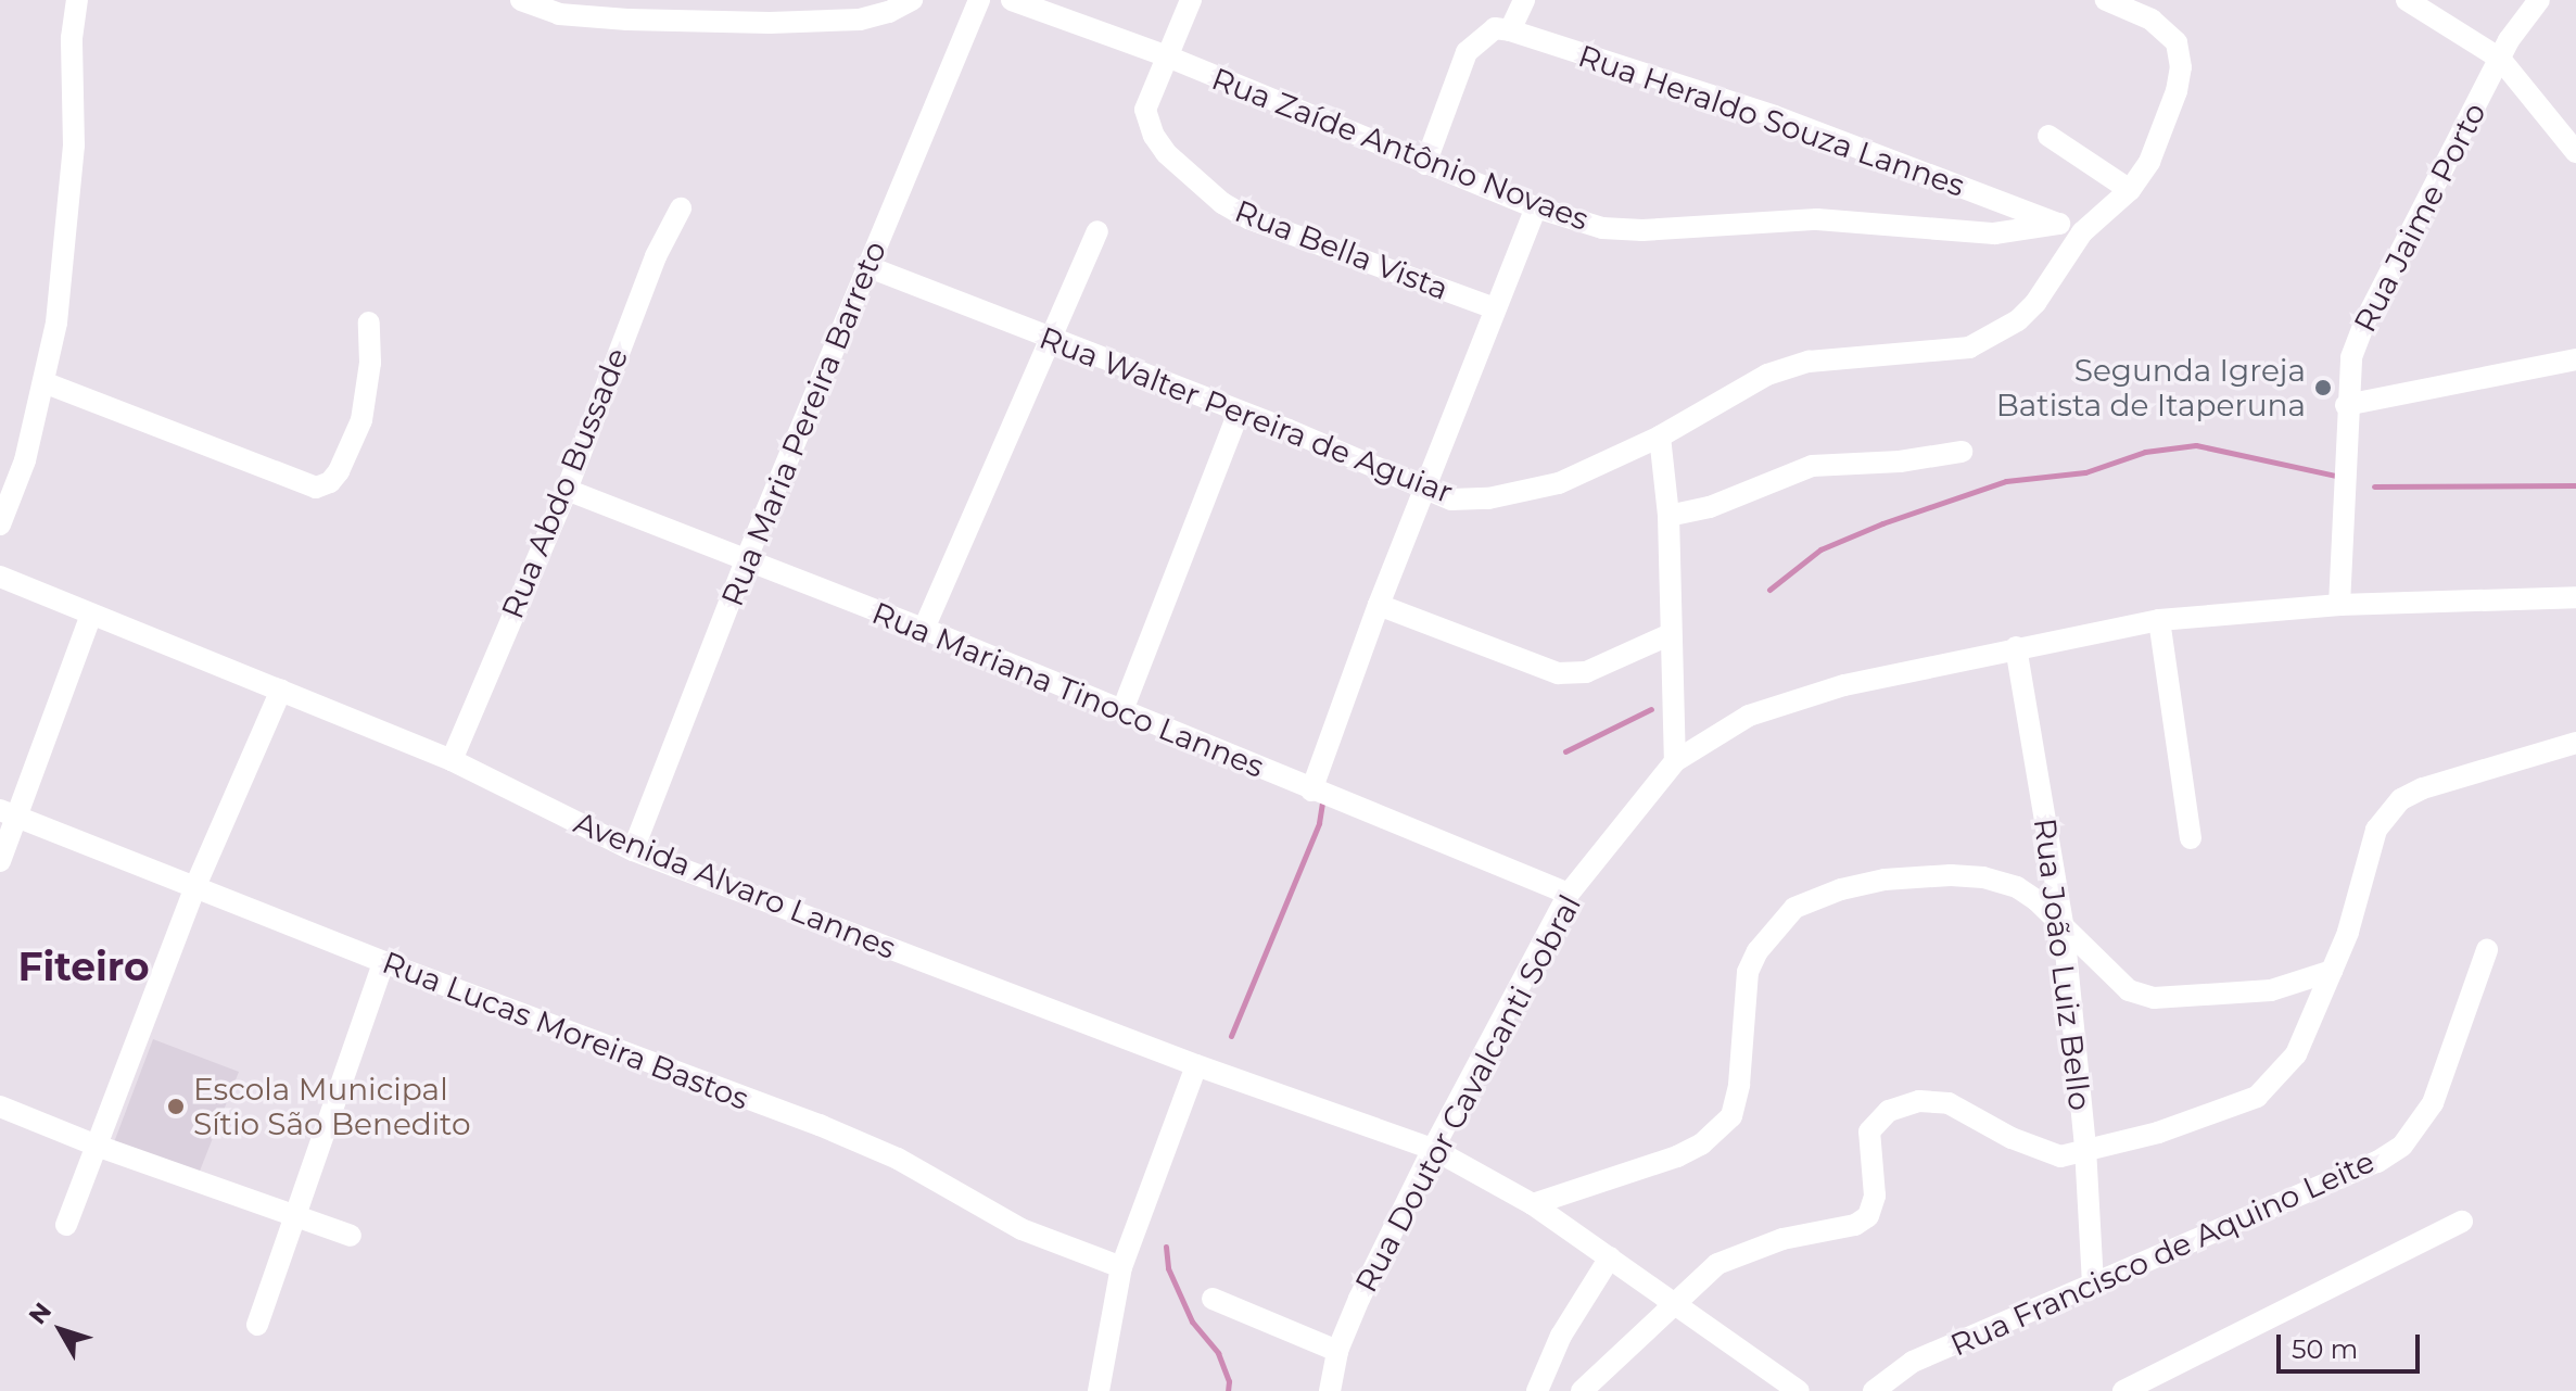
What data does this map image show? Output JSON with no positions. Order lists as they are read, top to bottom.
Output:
{
  "streets": {
    "street": [
      "Rua Heraldo Souza Lannes",
      "Rua Zaíde Antônio Novaes",
      "Rua Jaime Porto",
      "Rua Bella Vista",
      "Rua Walter Pereira de Aguiar",
      "Rua Maria Pereira Barreto",
      "Rua Abdo Bussade",
      "Rua Mariana Tinoco Lannes",
      "Avenida Alvaro Lannes",
      "Rua João Luiz Bello",
      "Rua Lucas Moreira Bastos",
      "Rua Doutor Cavalcanti Sobral",
      "Rua Francisco de Aquino Leite"
    ]
  },
  "crossings": [
    ["Rua Heraldo Souza Lannes", "Rua Zaíde Antônio Novaes"],
    ["Rua Heraldo Souza Lannes", "Rua Walter Pereira de Aguiar"],
    ["Rua Zaíde Antônio Novaes", "Rua Bella Vista"],
    ["Rua Jaime Porto", "Rua Doutor Cavalcanti Sobral"],
    ["Rua Walter Pereira de Aguiar", "Rua Maria Pereira Barreto"],
    ["Rua Maria Pereira Barreto", "Rua Mariana Tinoco Lannes"],
    ["Rua Maria Pereira Barreto", "Avenida Alvaro Lannes"],
    ["Rua Abdo Bussade", "Rua Mariana Tinoco Lannes"],
    ["Rua Abdo Bussade", "Avenida Alvaro Lannes"],
    ["Rua Mariana Tinoco Lannes", "Rua Doutor Cavalcanti Sobral"],
    ["Avenida Alvaro Lannes", "Rua Doutor Cavalcanti Sobral"],
    ["Rua João Luiz Bello", "Rua Doutor Cavalcanti Sobral"],
    ["Rua João Luiz Bello", "Rua Francisco de Aquino Leite"]
  ],
  "districts": ["Fiteiro"],
  "places": ["Segunda Igreja Batista de Itaperuna", "Escola Municipal Sítio São Benedito"],
  "scale_bar": "50 m",
  "north": "top left"
}
